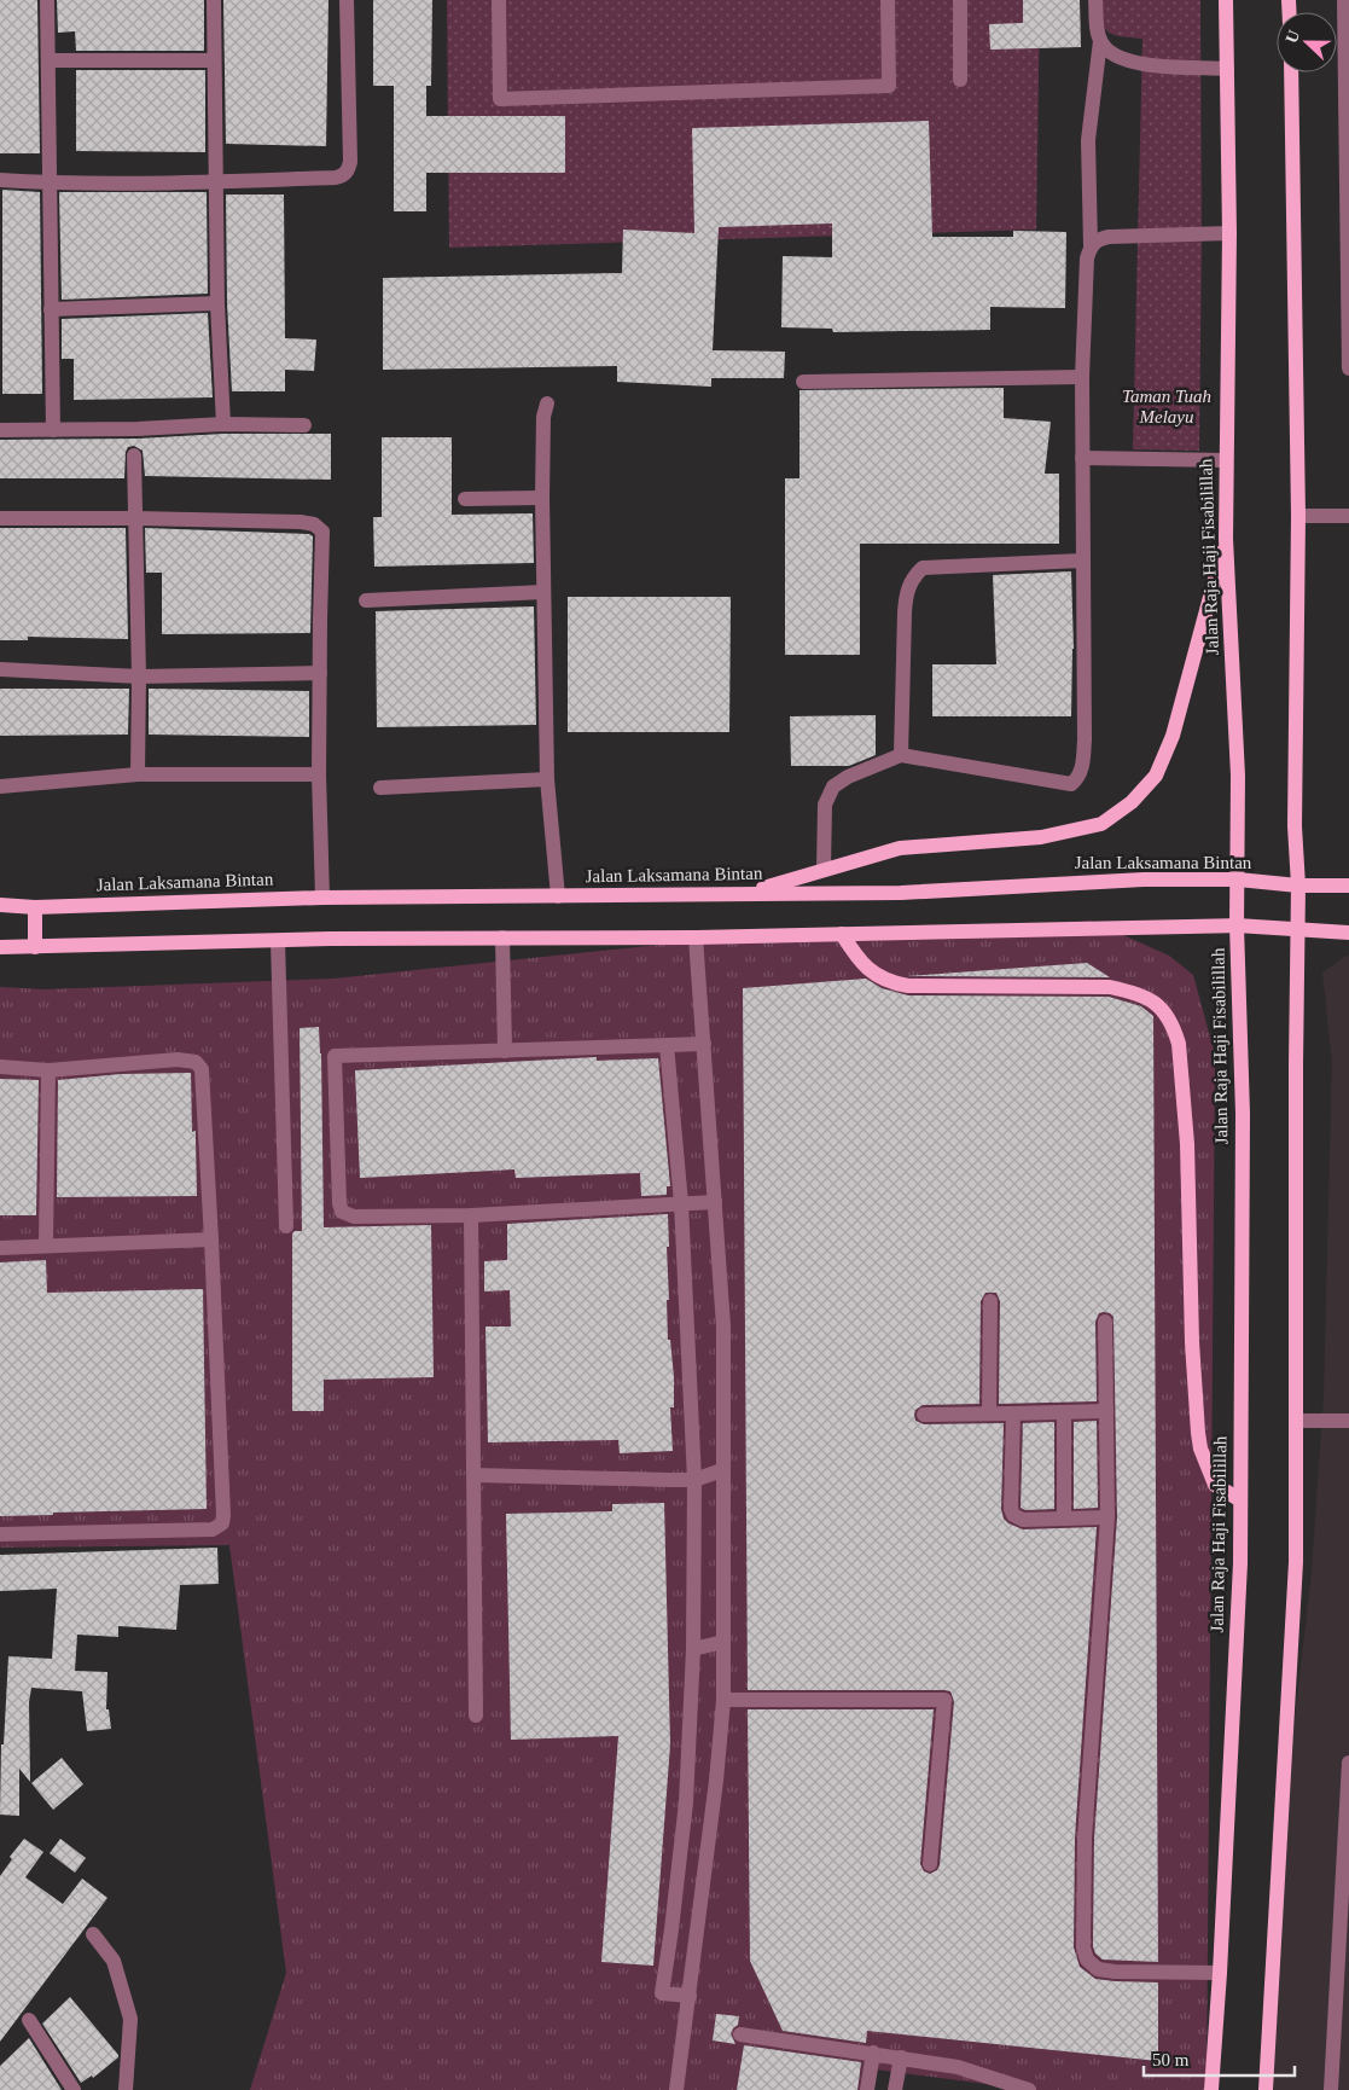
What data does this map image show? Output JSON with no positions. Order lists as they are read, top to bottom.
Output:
{
  "streets": {
    "main road": ["Jalan Raja Haji Fisabilillah", "Jalan Laksamana Bintan"]
  },
  "crossings": [
    ["Jalan Raja Haji Fisabilillah", "Jalan Laksamana Bintan"]
  ],
  "parks": ["Taman Tuah Melayu"],
  "scale_bar": "50 m",
  "north": "left"
}
